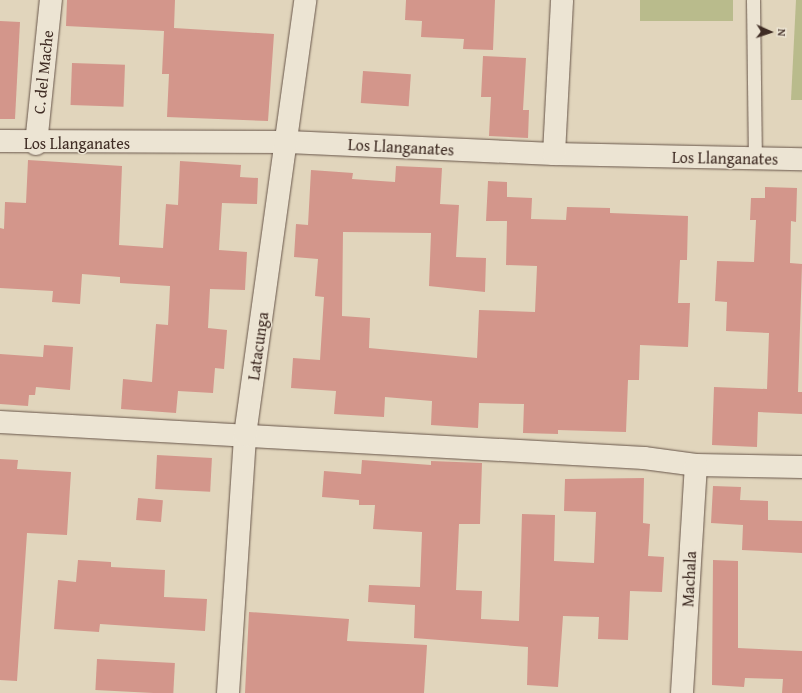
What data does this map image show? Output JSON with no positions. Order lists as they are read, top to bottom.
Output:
{
  "streets": {
    "street": [
      "C. del Mache",
      "Los Llanganates",
      "Latacunga",
      "Machala"
    ]
  },
  "crossings": [
    ["C. del Mache", "Los Llanganates"],
    ["Los Llanganates", "Latacunga"]
  ],
  "north": "right"
}
